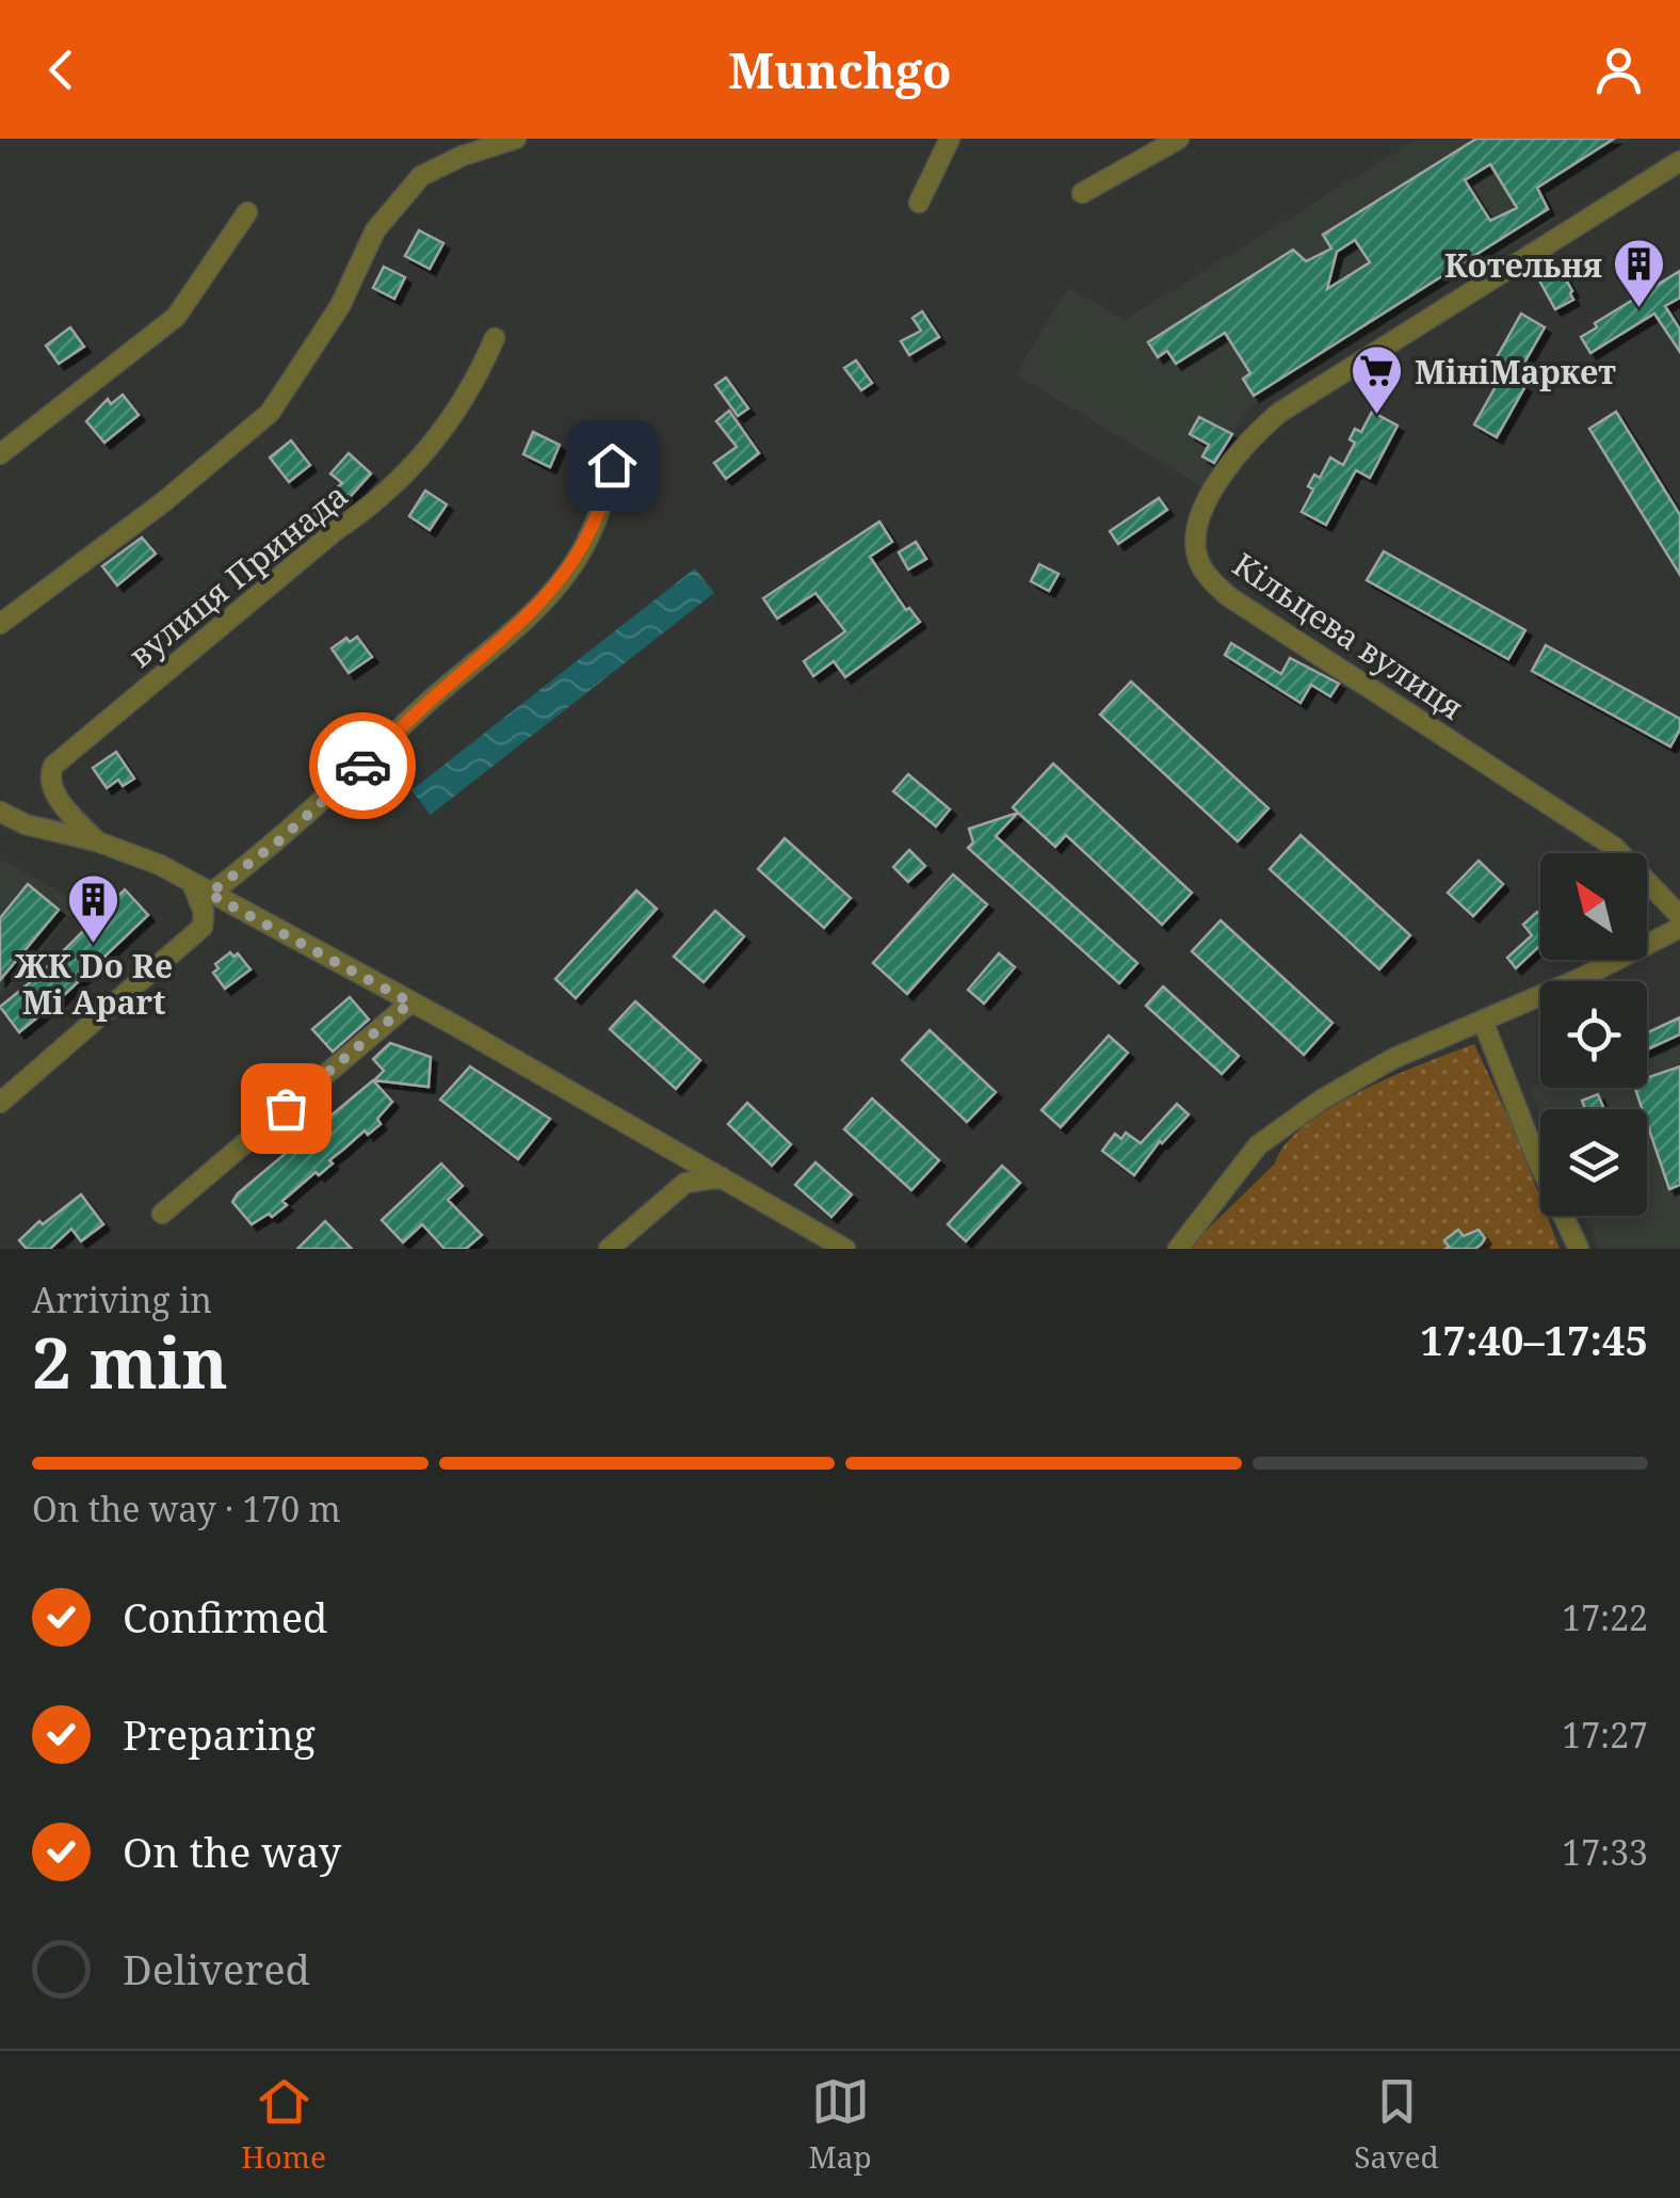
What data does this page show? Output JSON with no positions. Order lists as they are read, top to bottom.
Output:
{
  "streets": {
    "street": ["вулиця Принада", "Кільцева вулиця"]
  },
  "places": {
    "building": ["Котельня", "ЖК Do Re Mi Apart"],
    "supermarket": ["МініМаркет"]
  },
  "north": "top left",
  "page": {
    "header": "Munchgo",
    "heading": ["2 min", "Arriving in", "17:40–17:45"],
    "bar": "On the way · 170 m",
    "list": [
      ["Confirmed", "17:22"],
      ["Preparing", "17:27"],
      ["On the way", "17:33"],
      "Delivered"
    ],
    "tabs": ["Home", "Map", "Saved"]
  }
}
